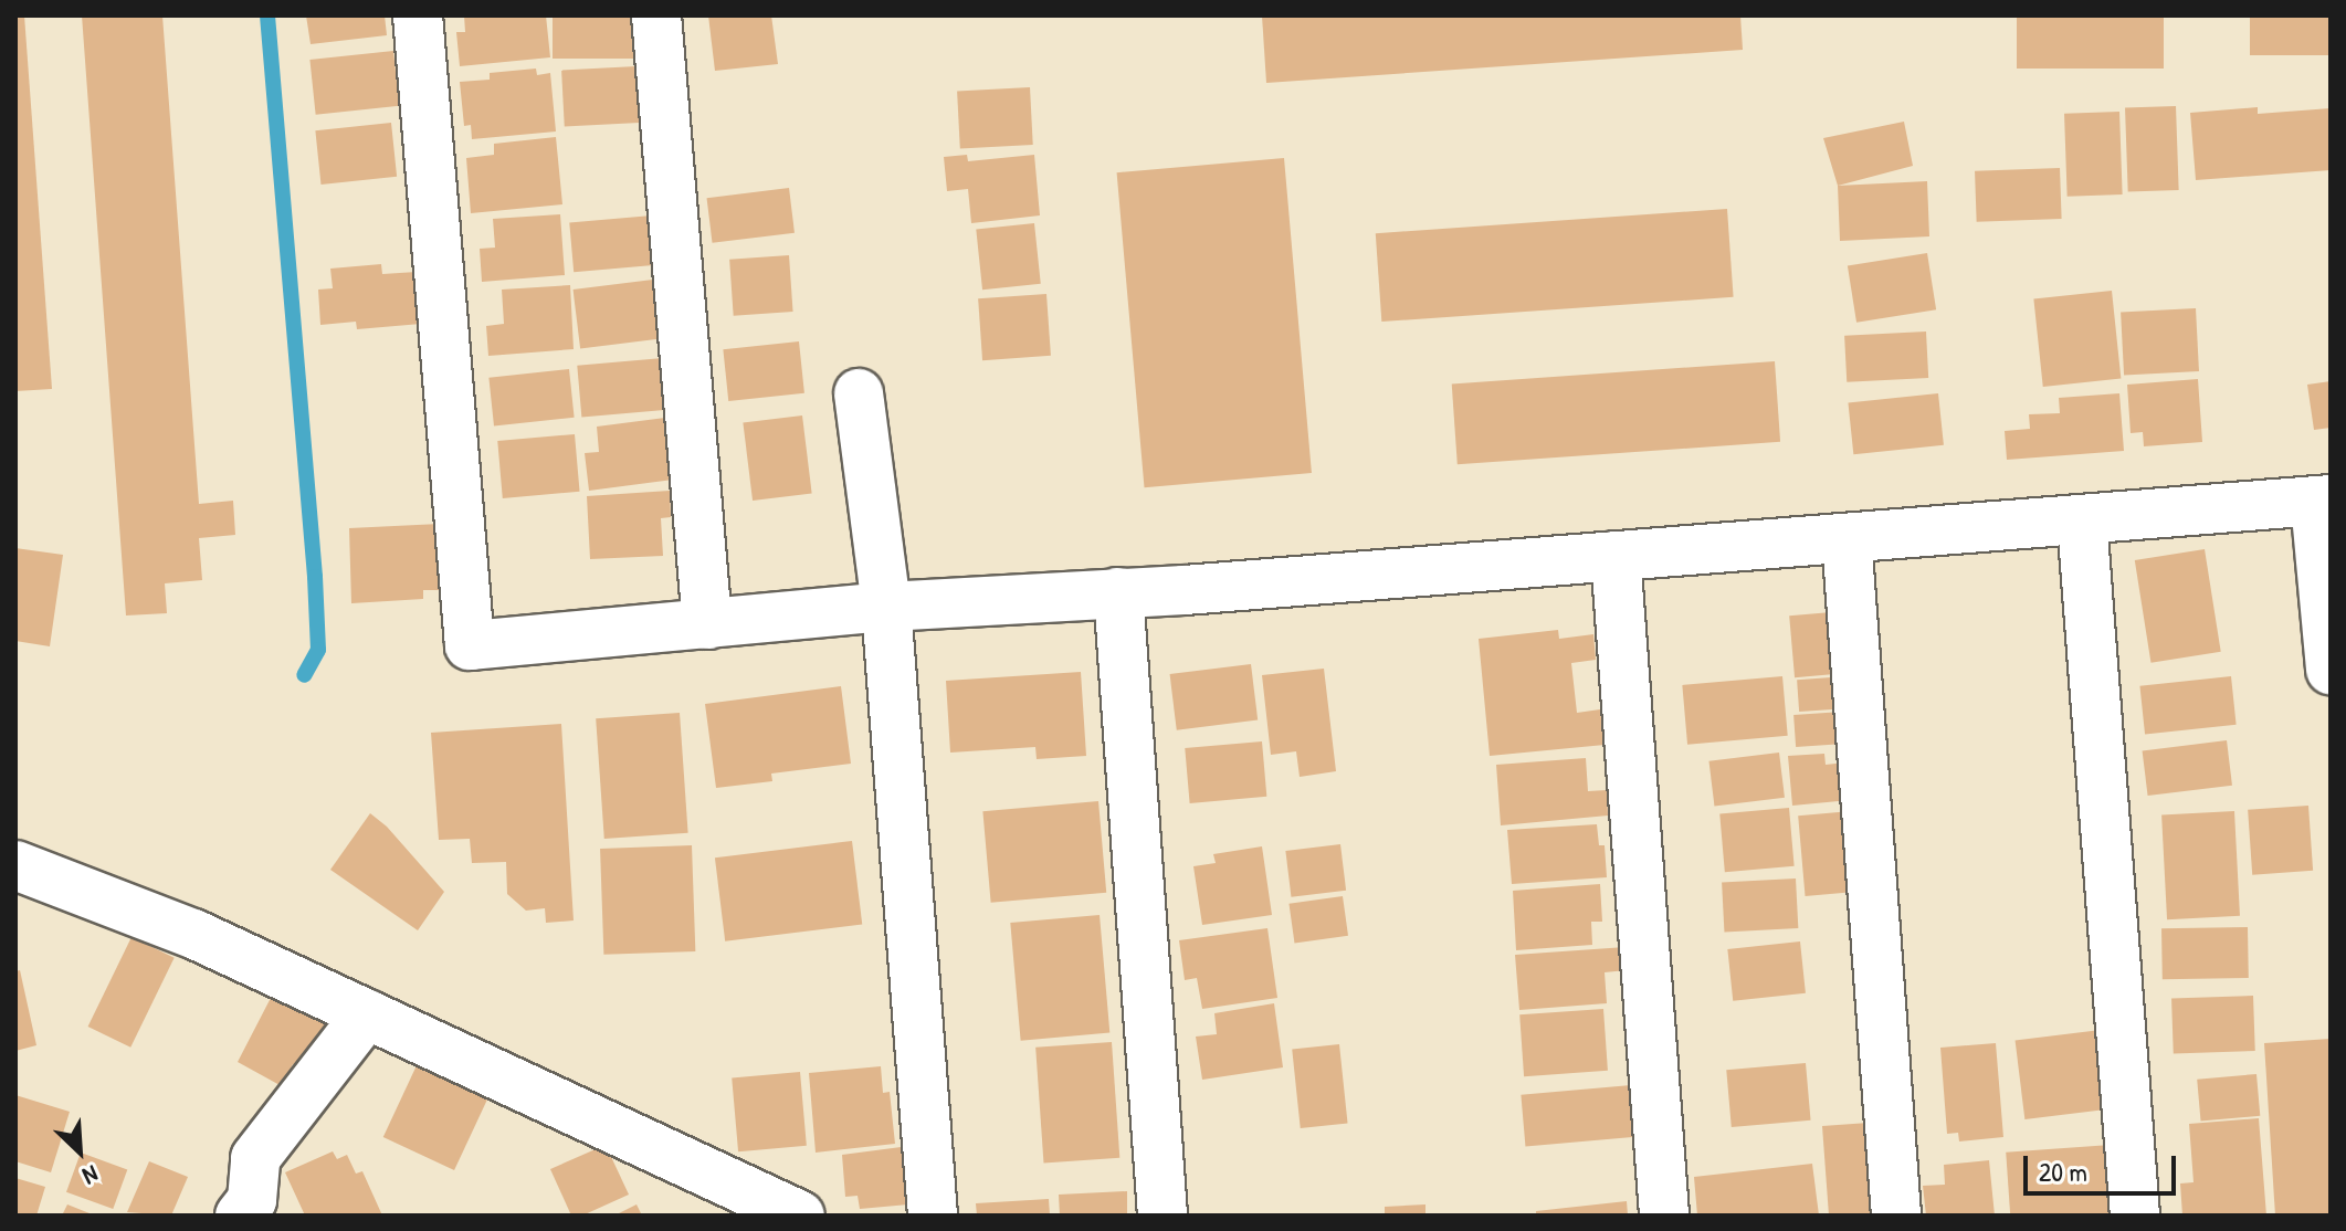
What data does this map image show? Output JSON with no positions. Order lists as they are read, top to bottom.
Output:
{
  "scale_bar": "20 m",
  "north": "bottom right"
}
